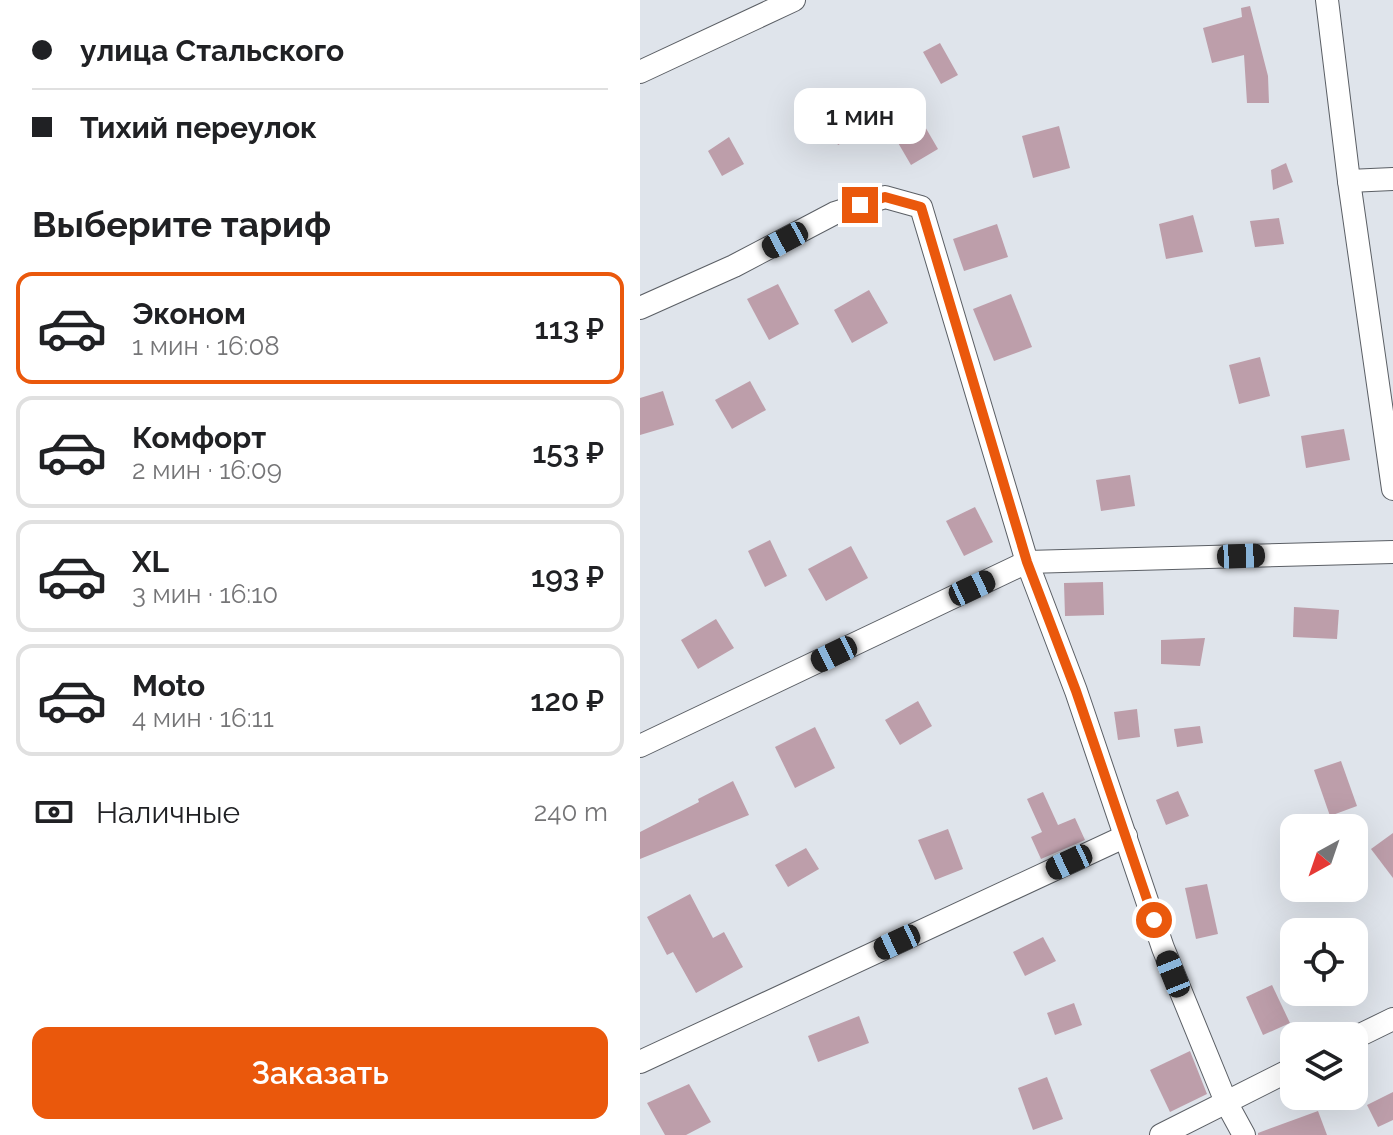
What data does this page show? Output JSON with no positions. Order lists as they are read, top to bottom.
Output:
{
  "north": "bottom left",
  "page": {
    "banner": ["улица Стальского", "Тихий переулок"],
    "bubble": "1 мин",
    "heading": "Выберите тариф",
    "list": [
      {
        "name": "Эконом",
        "note": "1 мин · 16:08",
        "value": "113 ₽"
      },
      {
        "name": "Комфорт",
        "note": "2 мин · 16:09",
        "value": "153 ₽"
      },
      {
        "name": "XL",
        "note": "3 мин · 16:10",
        "value": "193 ₽"
      },
      {
        "name": "Moto",
        "note": "4 мин · 16:11",
        "value": "120 ₽"
      }
    ],
    "pay": ["Наличные", "240 m"],
    "buttons": "Заказать"
  }
}
